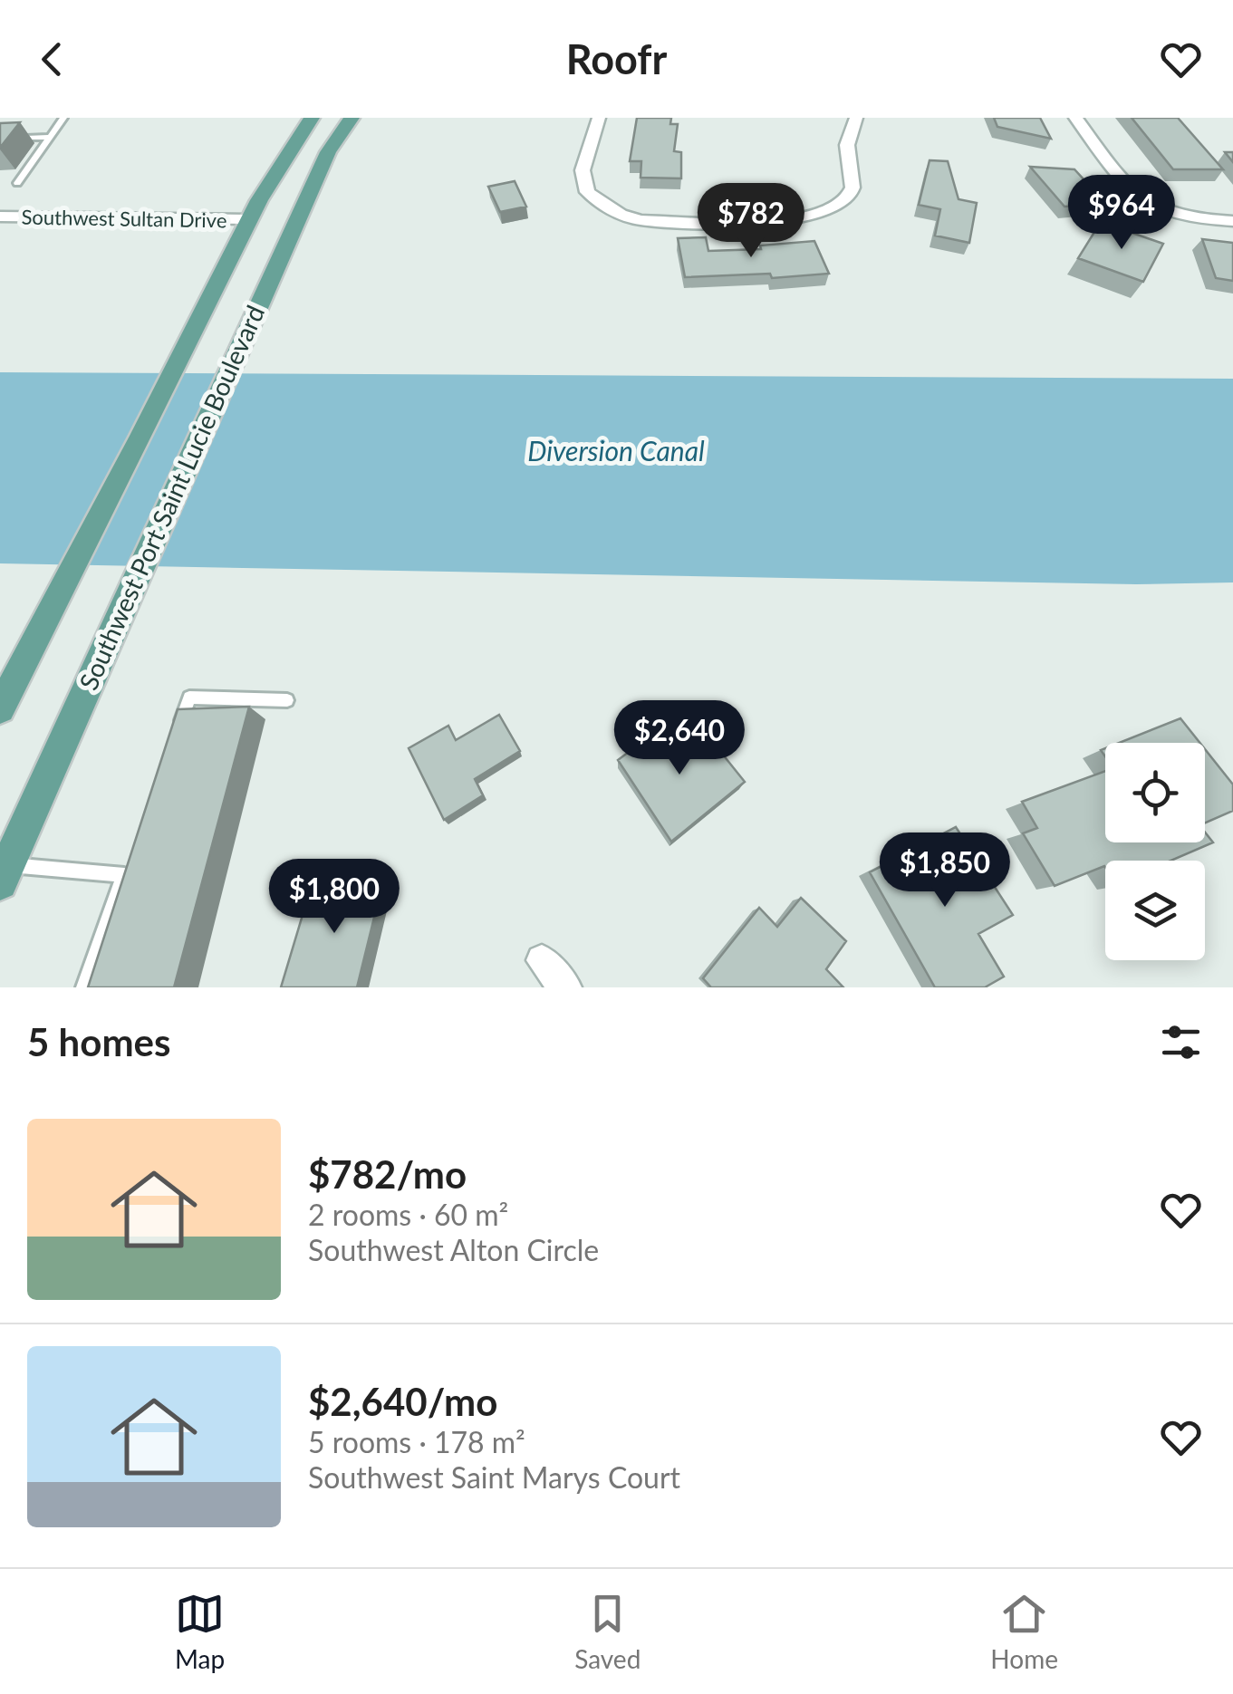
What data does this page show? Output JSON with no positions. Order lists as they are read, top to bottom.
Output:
{
  "streets": {
    "main road": ["Southwest Port Saint Lucie Boulevard"],
    "street": ["Southwest Sultan Drive"]
  },
  "crossings": [
    ["Southwest Sultan Drive", "Southwest Port Saint Lucie Boulevard"]
  ],
  "water": ["Diversion Canal"],
  "page": {
    "header": "Roofr",
    "price": [
      "$964",
      "$782",
      "$2,640",
      "$1,850",
      "$1,800"
    ],
    "heading": "5 homes",
    "list": [
      {
        "name": "$782/mo",
        "note": "2 rooms · 60 m² · Southwest Alton Circle"
      },
      {
        "name": "$2,640/mo",
        "note": "5 rooms · 178 m² · Southwest Saint Marys Court"
      }
    ],
    "tabs": ["Map", "Saved", "Home"]
  }
}
